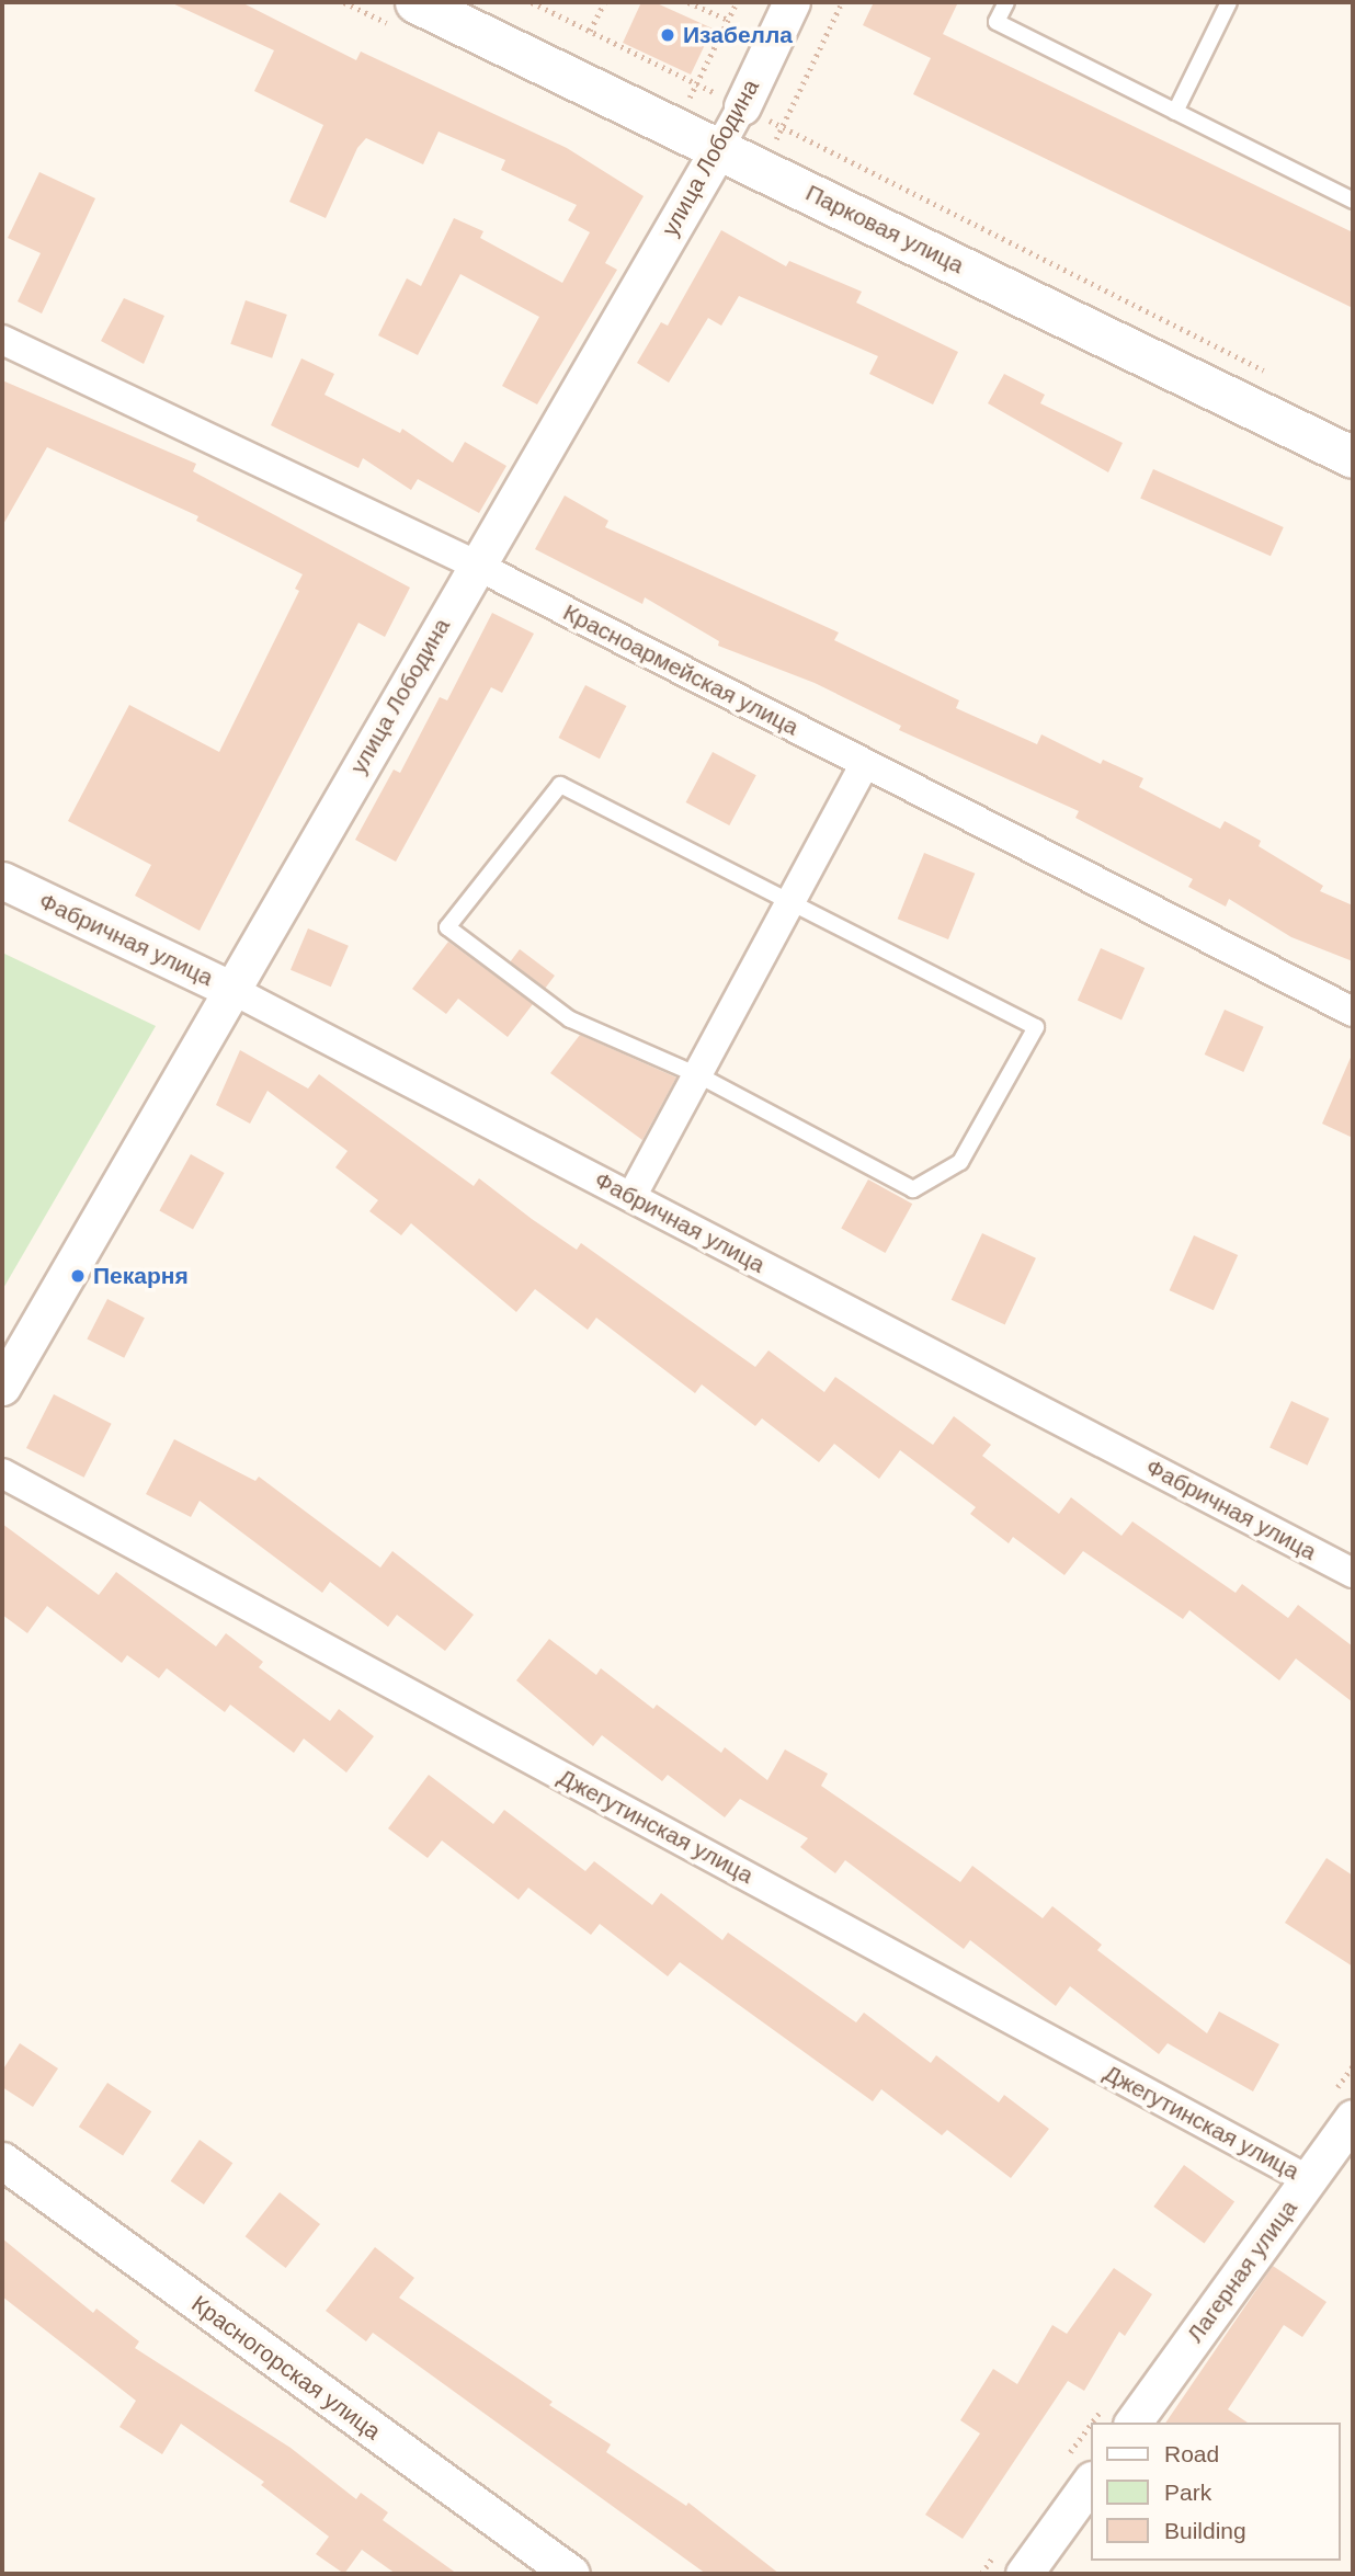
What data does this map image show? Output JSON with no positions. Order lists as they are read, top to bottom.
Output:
{
  "streets": {
    "main road": ["Парковая улица"],
    "street": [
      "улица Лободина",
      "Красноармейская улица",
      "Фабричная улица",
      "Джегутинская улица",
      "Лагерная улица",
      "Красногорская улица"
    ]
  },
  "crossings": [
    ["улица Лободина", "Парковая улица"],
    ["улица Лободина", "Красноармейская улица"],
    ["улица Лободина", "Фабричная улица"],
    ["Джегутинская улица", "Лагерная улица"]
  ],
  "places": ["Изабелла", "Пекарня"],
  "legend": ["Road", "Park", "Building"]
}
